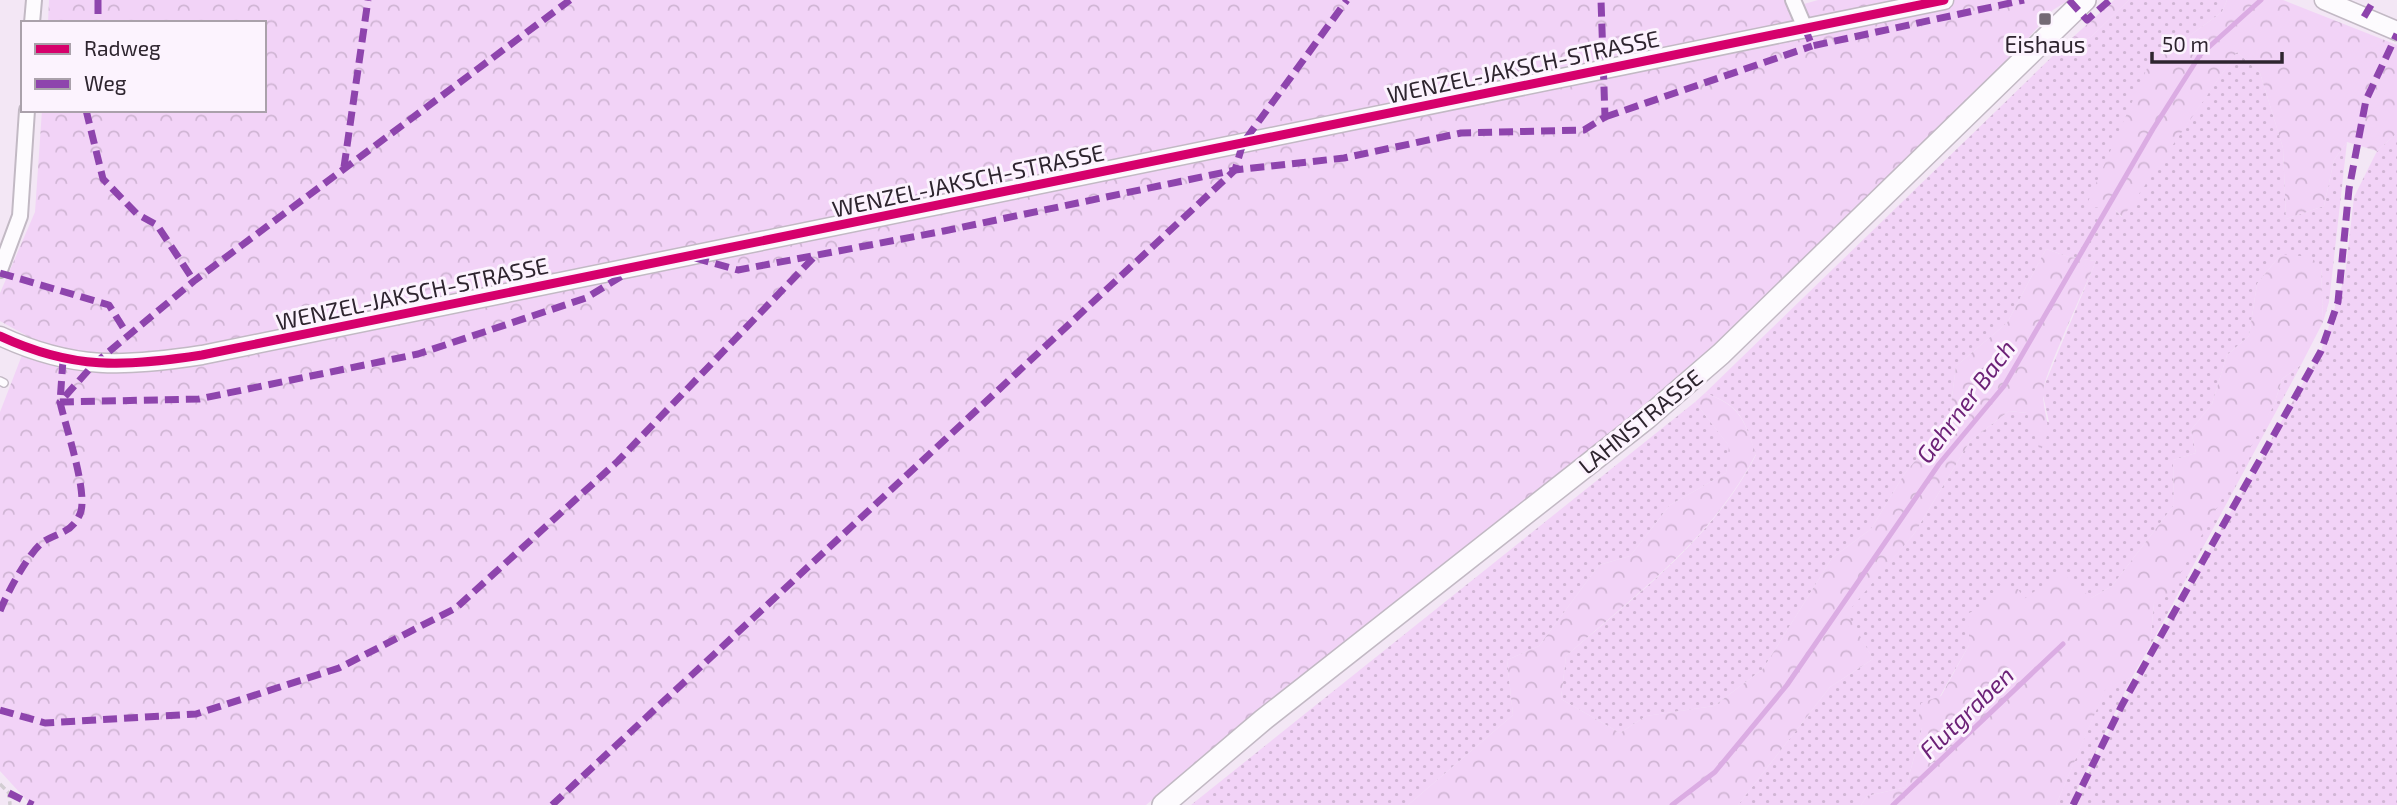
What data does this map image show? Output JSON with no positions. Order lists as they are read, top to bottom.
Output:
{
  "streets": {
    "main road": ["LAHNSTRASSE"],
    "street": ["WENZEL-JAKSCH-STRASSE"]
  },
  "water": ["Gehrner Bach", "Flutgraben"],
  "places": {
    "transit": ["Eishaus"]
  },
  "legend": ["Radweg", "Weg"],
  "scale_bar": "50 m"
}
